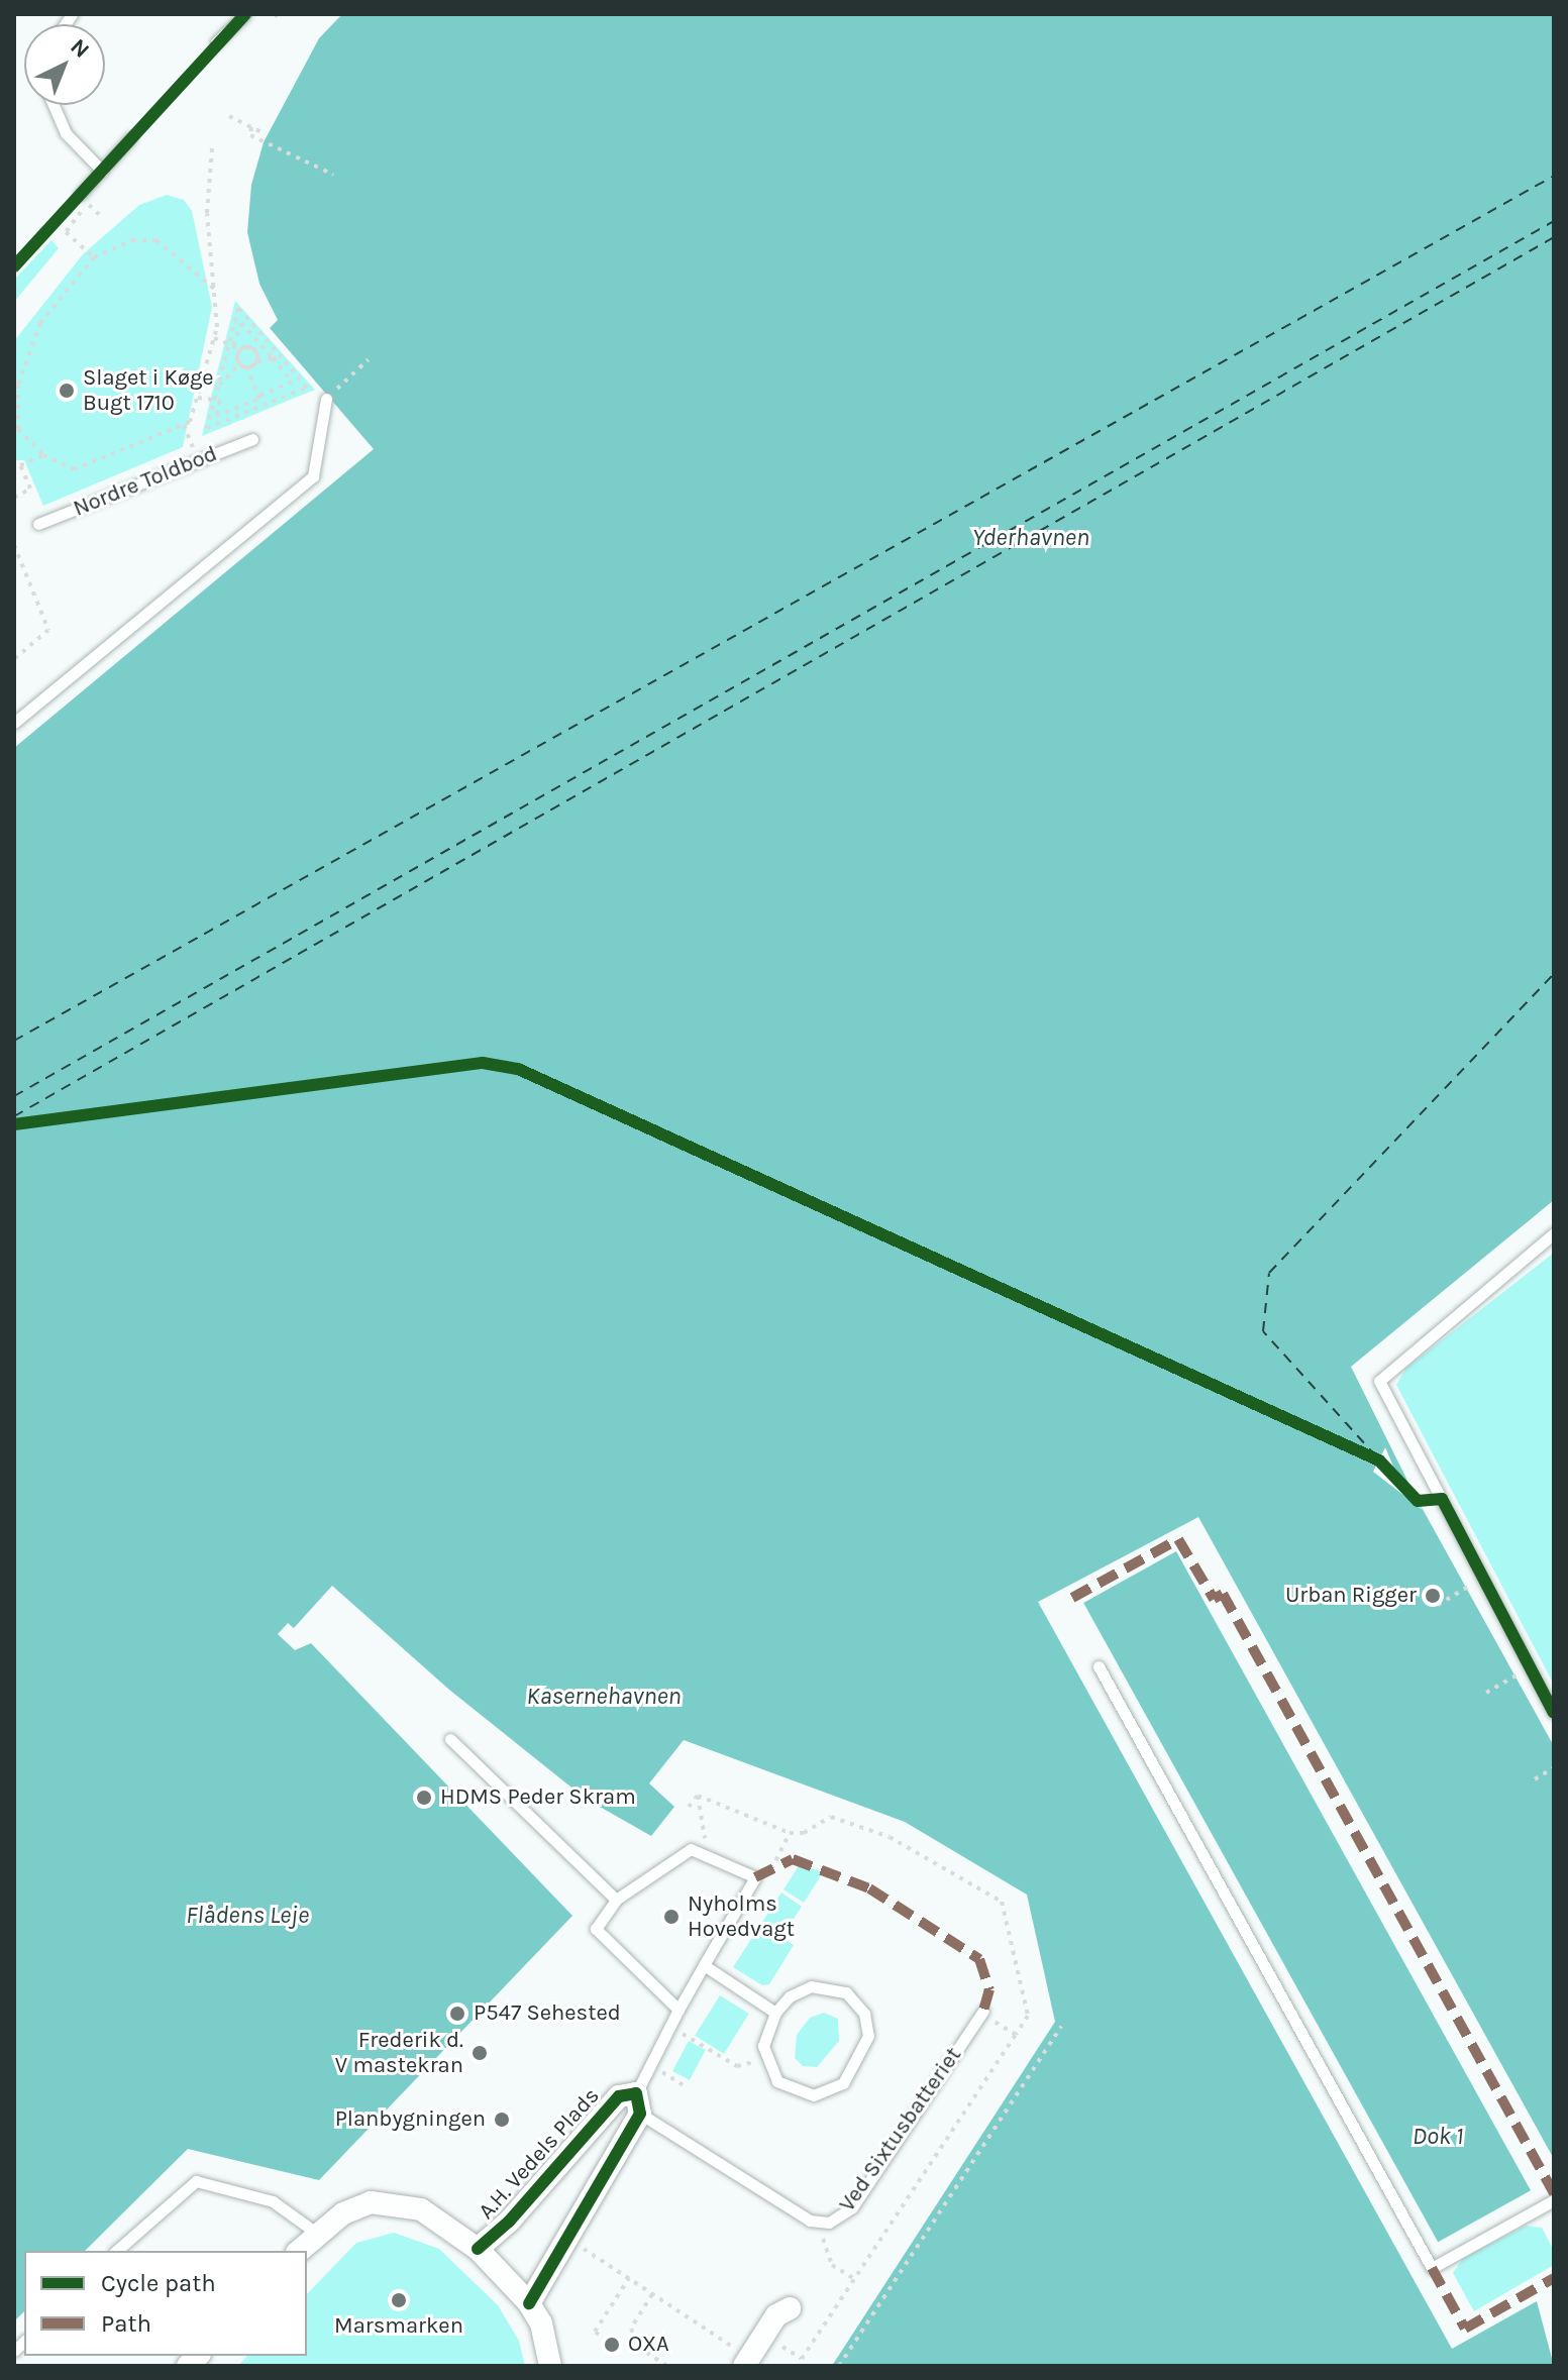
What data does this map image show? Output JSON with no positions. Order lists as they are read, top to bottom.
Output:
{
  "streets": {
    "street": ["A.H. Vedels Plads"],
    "lane": ["Nordre Toldbod", "Ved Sixtusbatteriet"]
  },
  "crossings": [
    ["Ved Sixtusbatteriet", "A.H. Vedels Plads"]
  ],
  "water": [
    "Yderhavnen",
    "Kasernehavnen",
    "Flådens Leje",
    "Dok 1"
  ],
  "places": [
    "Slaget i Køge Bugt 1710",
    "Urban Rigger",
    "HDMS Peder Skram",
    "Nyholms Hovedvagt",
    "P547 Sehested",
    "Frederik d. V mastekran",
    "Planbygningen",
    "Marsmarken",
    "OXA"
  ],
  "legend": ["Cycle path", "Path"],
  "north": "top right"
}
